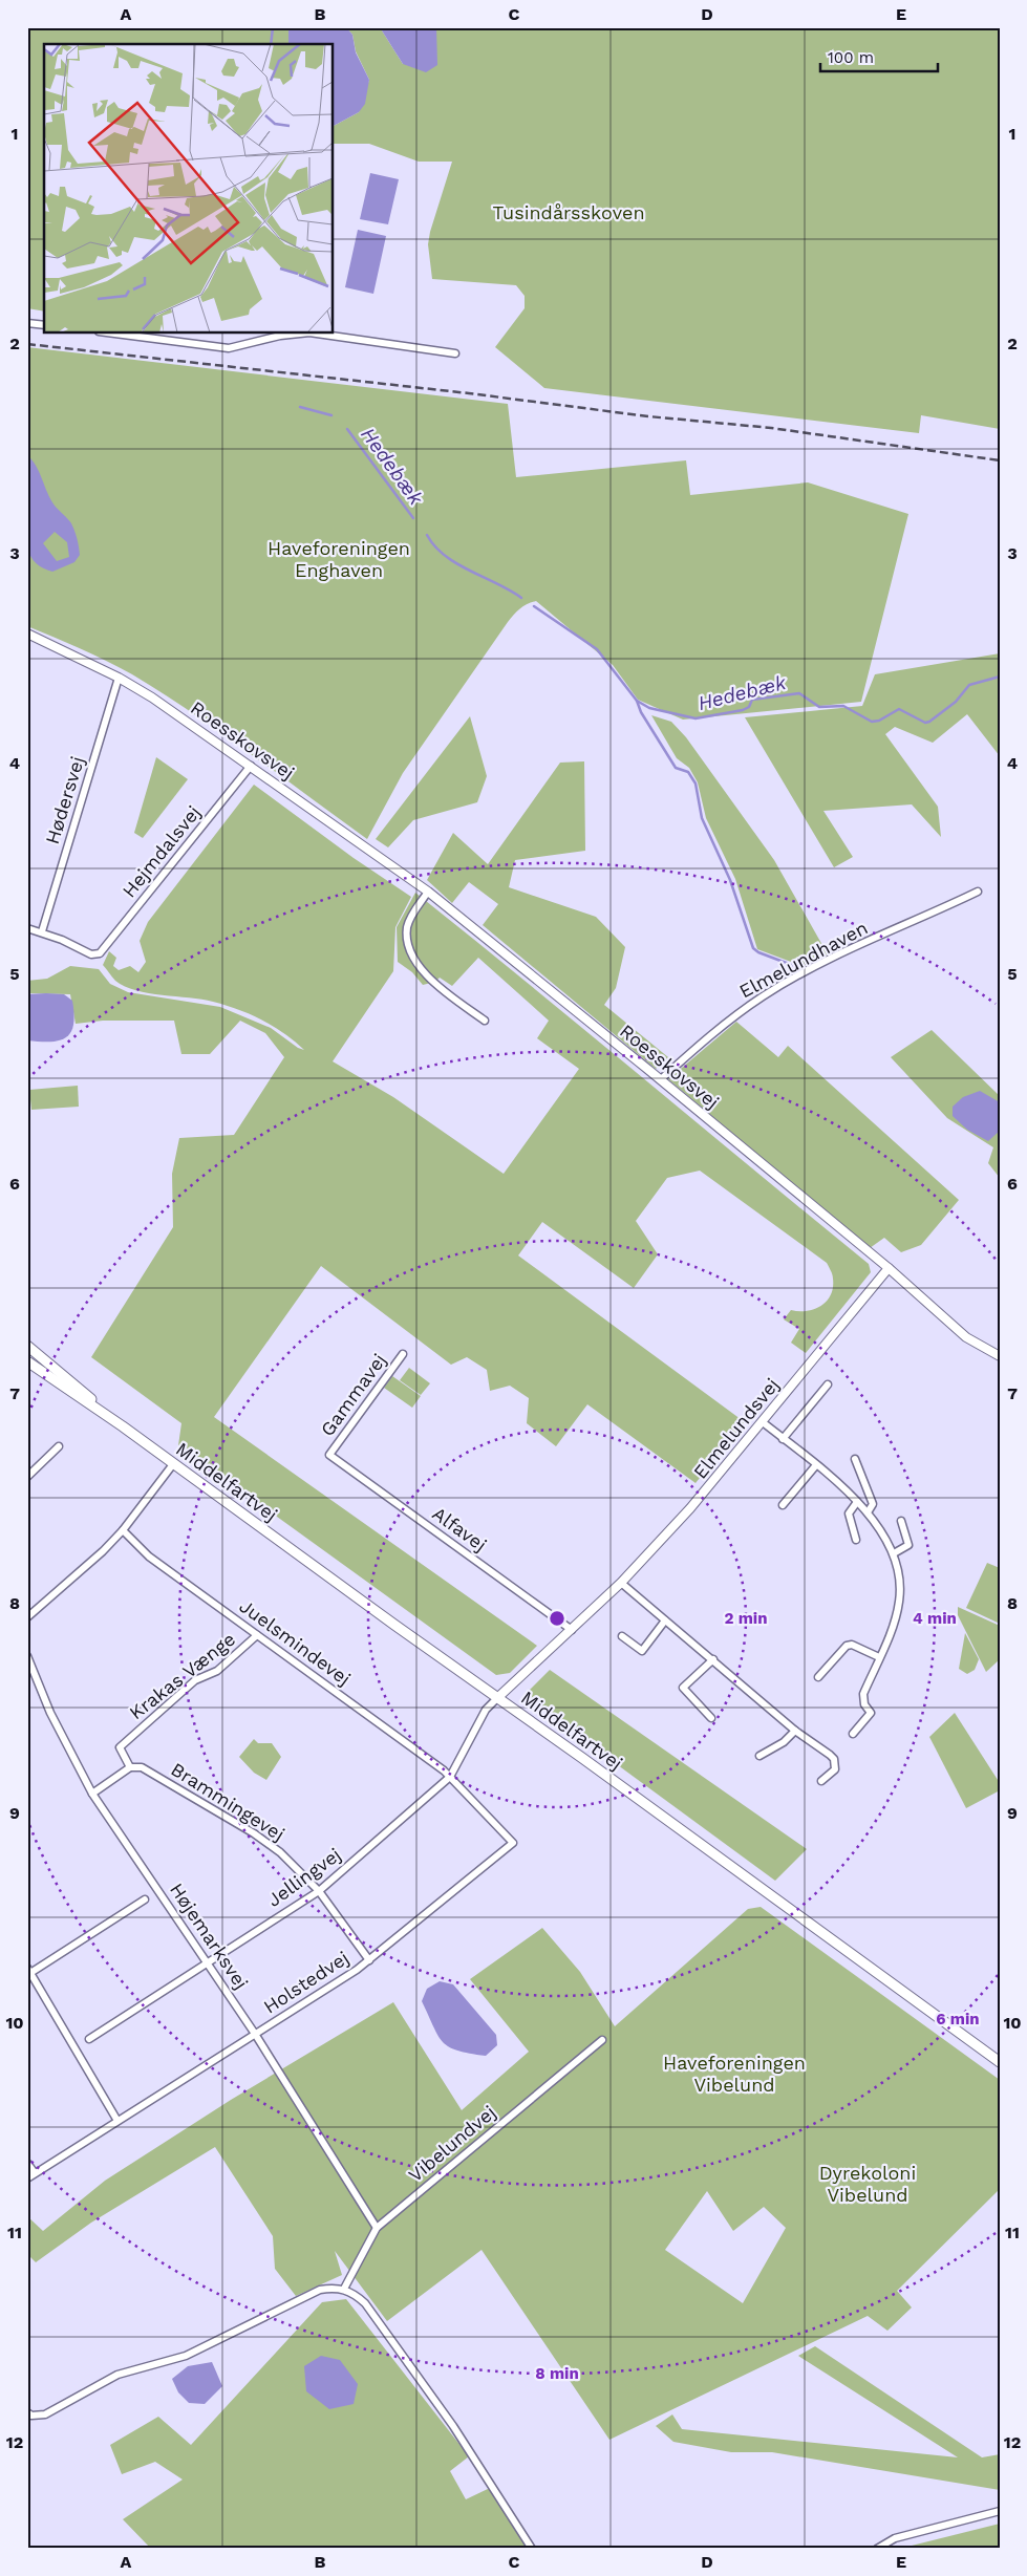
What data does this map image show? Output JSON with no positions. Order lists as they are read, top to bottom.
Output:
{
  "streets": {
    "main road": ["Middelfartvej"],
    "street": [
      "Roesskovsvej",
      "Hødersvej",
      "Hejmdalsvej",
      "Elmelundhaven",
      "Gammavej",
      "Elmelundsvej",
      "Alfavej",
      "Juelsmindevej",
      "Krakas Vænge",
      "Brammingevej",
      "Jellingvej",
      "Højemarksvej",
      "Holstedvej",
      "Vibelundvej"
    ]
  },
  "crossings": [
    ["Roesskovsvej", "Hødersvej"],
    ["Roesskovsvej", "Hejmdalsvej"],
    ["Roesskovsvej", "Elmelundhaven"],
    ["Roesskovsvej", "Elmelundsvej"],
    ["Hødersvej", "Hejmdalsvej"],
    ["Gammavej", "Alfavej"],
    ["Elmelundsvej", "Middelfartvej"],
    ["Elmelundsvej", "Alfavej"],
    ["Elmelundsvej", "Jellingvej"],
    ["Middelfartvej", "Jellingvej"],
    ["Juelsmindevej", "Krakas Vænge"],
    ["Juelsmindevej", "Jellingvej"],
    ["Juelsmindevej", "Holstedvej"],
    ["Krakas Vænge", "Brammingevej"],
    ["Brammingevej", "Jellingvej"],
    ["Brammingevej", "Holstedvej"],
    ["Jellingvej", "Højemarksvej"],
    ["Jellingvej", "Holstedvej"],
    ["Højemarksvej", "Holstedvej"],
    ["Højemarksvej", "Vibelundvej"]
  ],
  "water": ["Hedebæk"],
  "parks": [
    "Tusindårsskoven",
    "Haveforeningen Enghaven",
    "Haveforeningen Vibelund",
    "Dyrekoloni Vibelund"
  ],
  "scale_bar": "100 m",
  "grid": {
    "columns": [
      "A",
      "B",
      "C",
      "D",
      "E"
    ],
    "rows": [
      "1",
      "2",
      "3",
      "4",
      "5",
      "6",
      "7",
      "8",
      "9",
      "10",
      "11",
      "12"
    ]
  },
  "rings": [
    "2 min",
    "4 min",
    "6 min",
    "8 min"
  ]
}
